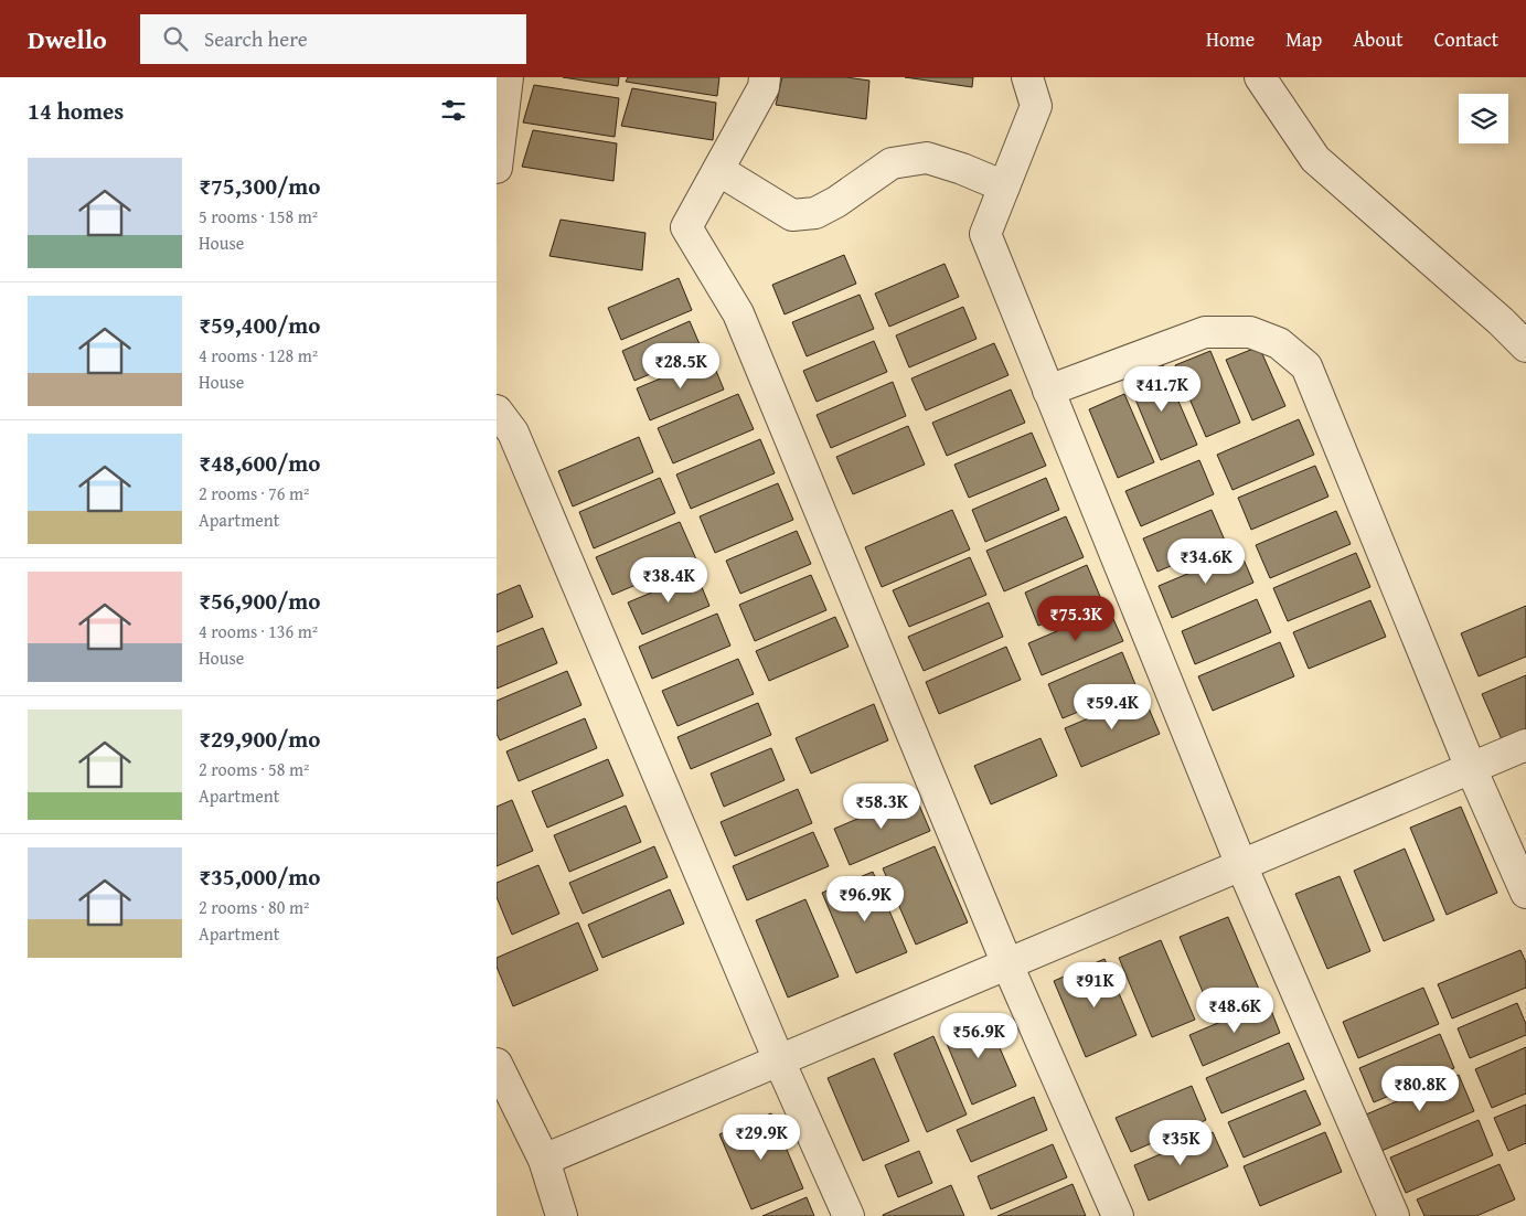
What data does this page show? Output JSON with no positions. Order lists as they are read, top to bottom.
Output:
{
  "page": {
    "header": "Dwello",
    "search": "Search here",
    "nav": [
      "Home",
      "Map",
      "About",
      "Contact"
    ],
    "heading": "14 homes",
    "list": [
      {
        "name": "₹75,300/mo",
        "note": "5 rooms · 158 m² · House"
      },
      {
        "name": "₹59,400/mo",
        "note": "4 rooms · 128 m² · House"
      },
      {
        "name": "₹48,600/mo",
        "note": "2 rooms · 76 m² · Apartment"
      },
      {
        "name": "₹56,900/mo",
        "note": "4 rooms · 136 m² · House"
      },
      {
        "name": "₹29,900/mo",
        "note": "2 rooms · 58 m² · Apartment"
      },
      {
        "name": "₹35,000/mo",
        "note": "2 rooms · 80 m² · Apartment"
      }
    ],
    "price": [
      "₹28.5K",
      "₹41.7K",
      "₹34.6K",
      "₹38.4K",
      "₹75.3K",
      "₹59.4K",
      "₹58.3K",
      "₹96.9K",
      "₹91K",
      "₹48.6K",
      "₹56.9K",
      "₹80.8K",
      "₹29.9K",
      "₹35K"
    ]
  }
}
